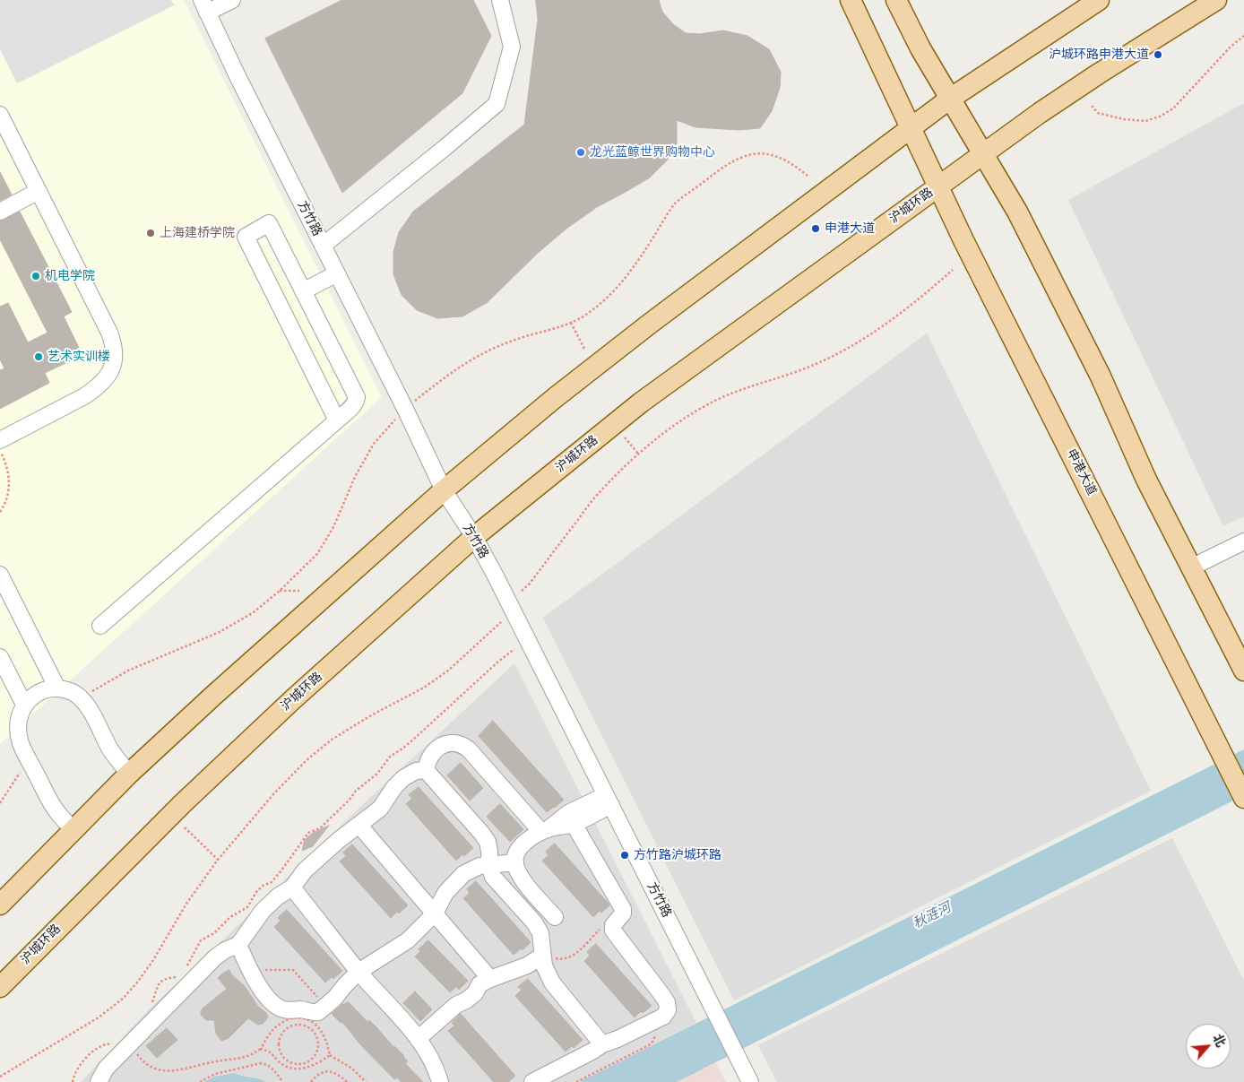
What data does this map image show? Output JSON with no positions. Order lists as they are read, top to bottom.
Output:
{
  "streets": {
    "main road": ["沪城环路", "申港大道"],
    "street": ["方竹路"]
  },
  "crossings": [
    ["沪城环路", "方竹路"],
    ["沪城环路", "申港大道"]
  ],
  "water": ["秋涟河"],
  "places": [
    "沪城环路申港大道",
    "龙光蓝鲸世界购物中心",
    "申港大道",
    "上海建桥学院",
    "机电学院",
    "艺术实训楼",
    "方竹路沪城环路"
  ],
  "north": "top right"
}
